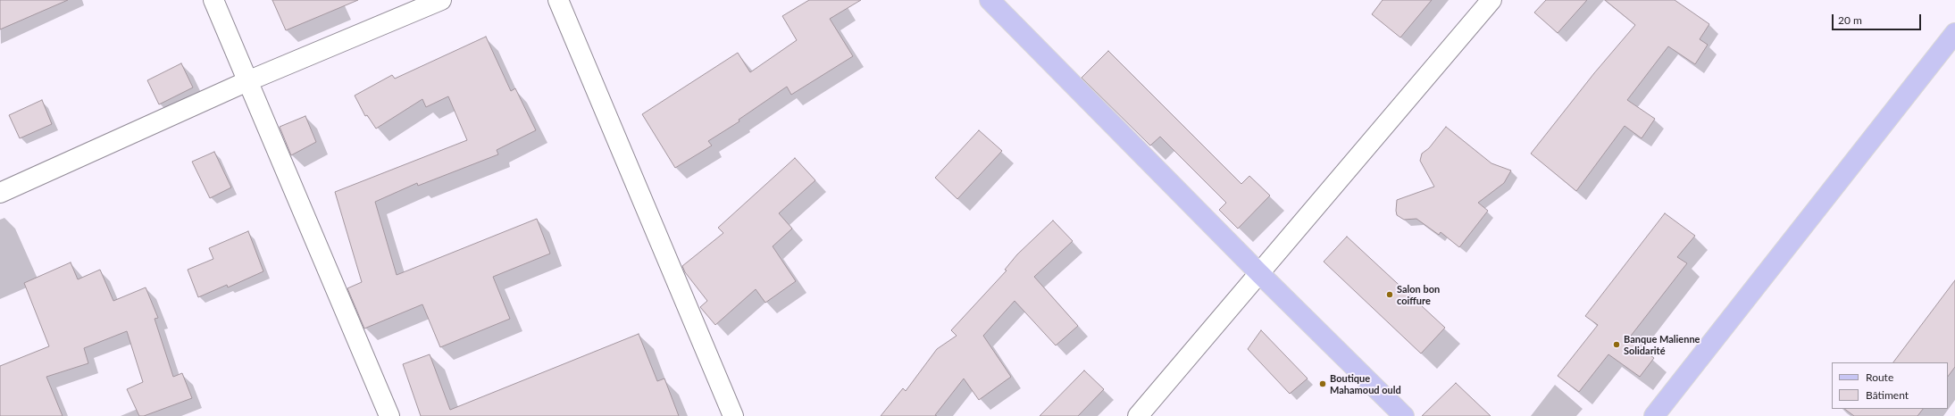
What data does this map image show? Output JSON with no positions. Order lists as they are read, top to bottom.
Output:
{
  "places": ["Salon bon coiffure", "Banque Malienne Solidarité", "Boutique Mahamoud ould"],
  "legend": ["Route", "Bâtiment"],
  "scale_bar": "20 m"
}
